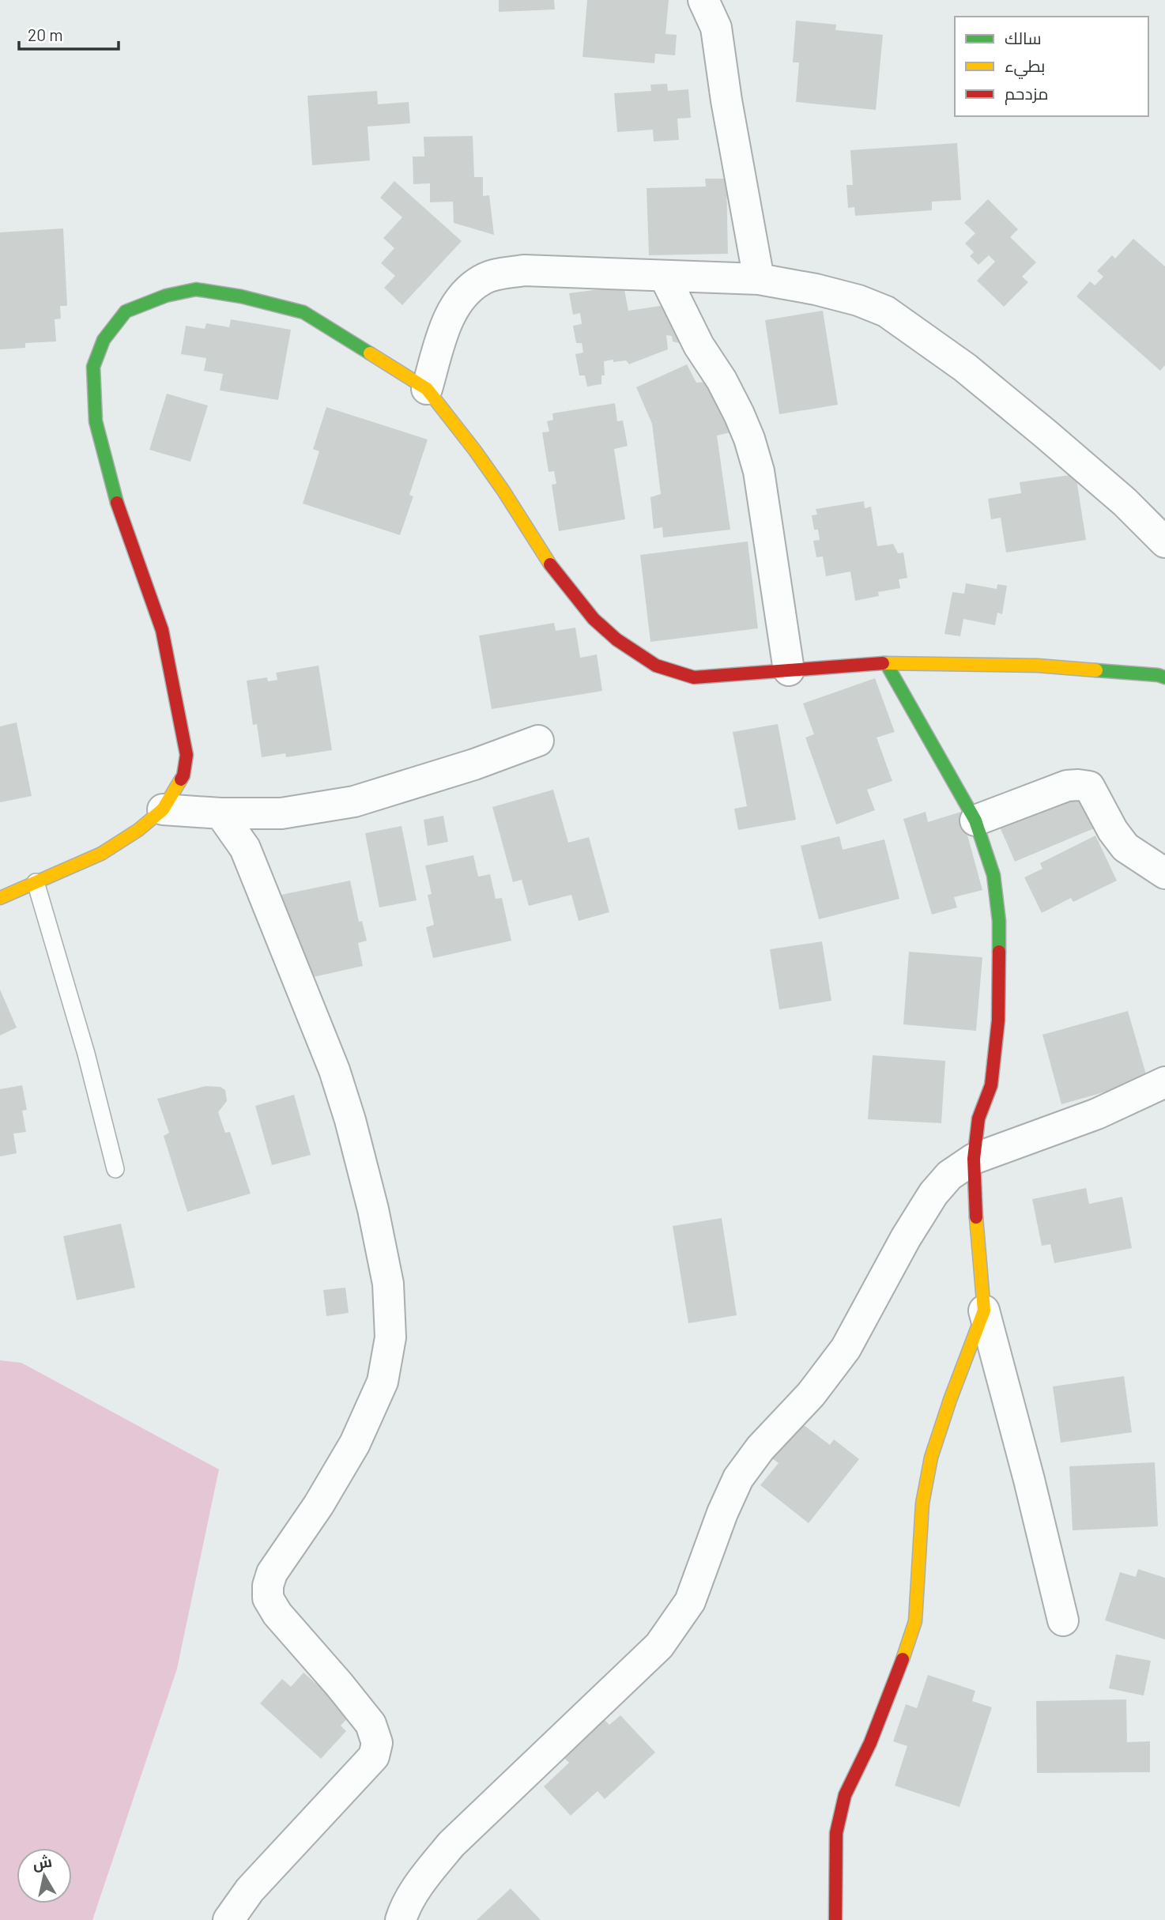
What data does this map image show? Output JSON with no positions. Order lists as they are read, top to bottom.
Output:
{
  "legend": ["سالك", "بطيء", "مزدحم"],
  "scale_bar": "20 m",
  "north": "top"
}
